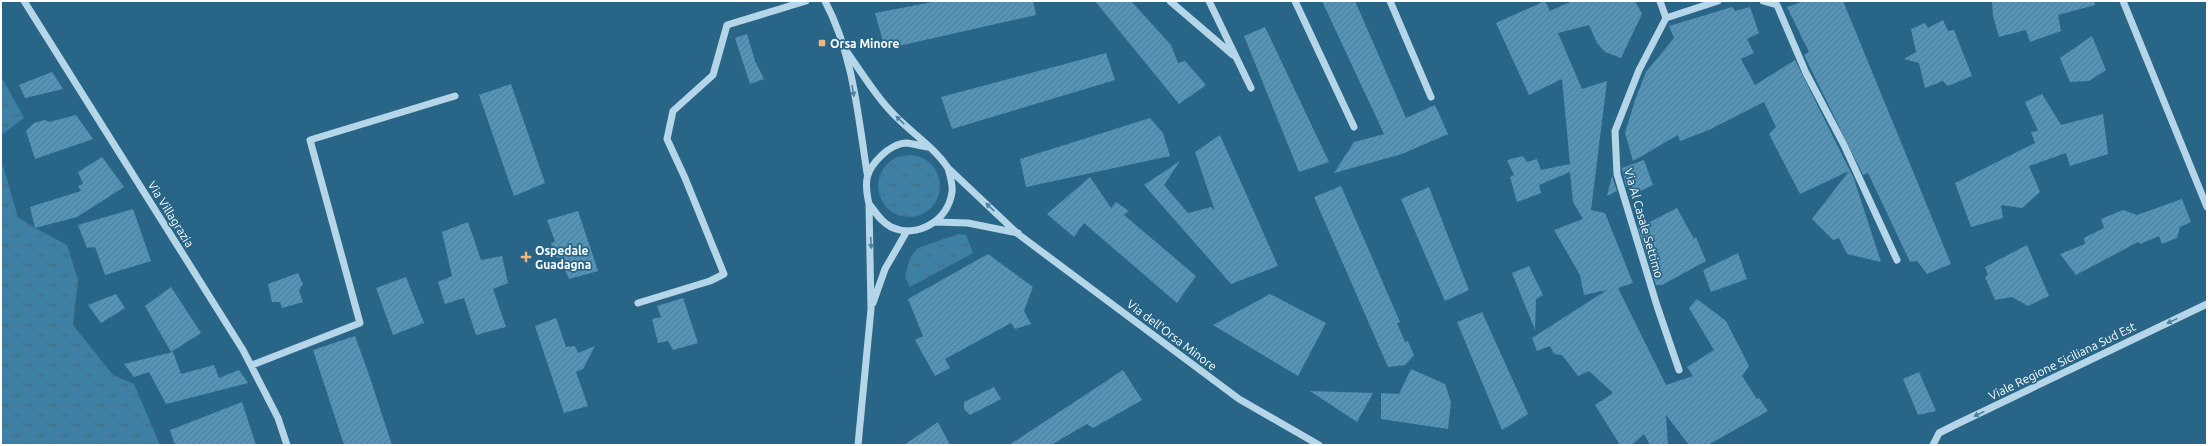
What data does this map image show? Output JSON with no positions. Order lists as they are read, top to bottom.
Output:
{
  "streets": {
    "street": [
      "Via Villagrazia",
      "Via Al Casale Settimo",
      "Via dell'Orsa Minore",
      "Viale Regione Siciliana Sud Est"
    ]
  },
  "one_way": ["Viale Regione Siciliana Sud Est"],
  "places": {
    "transit": ["Orsa Minore"],
    "health": ["Ospedale Guadagna"]
  }
}
